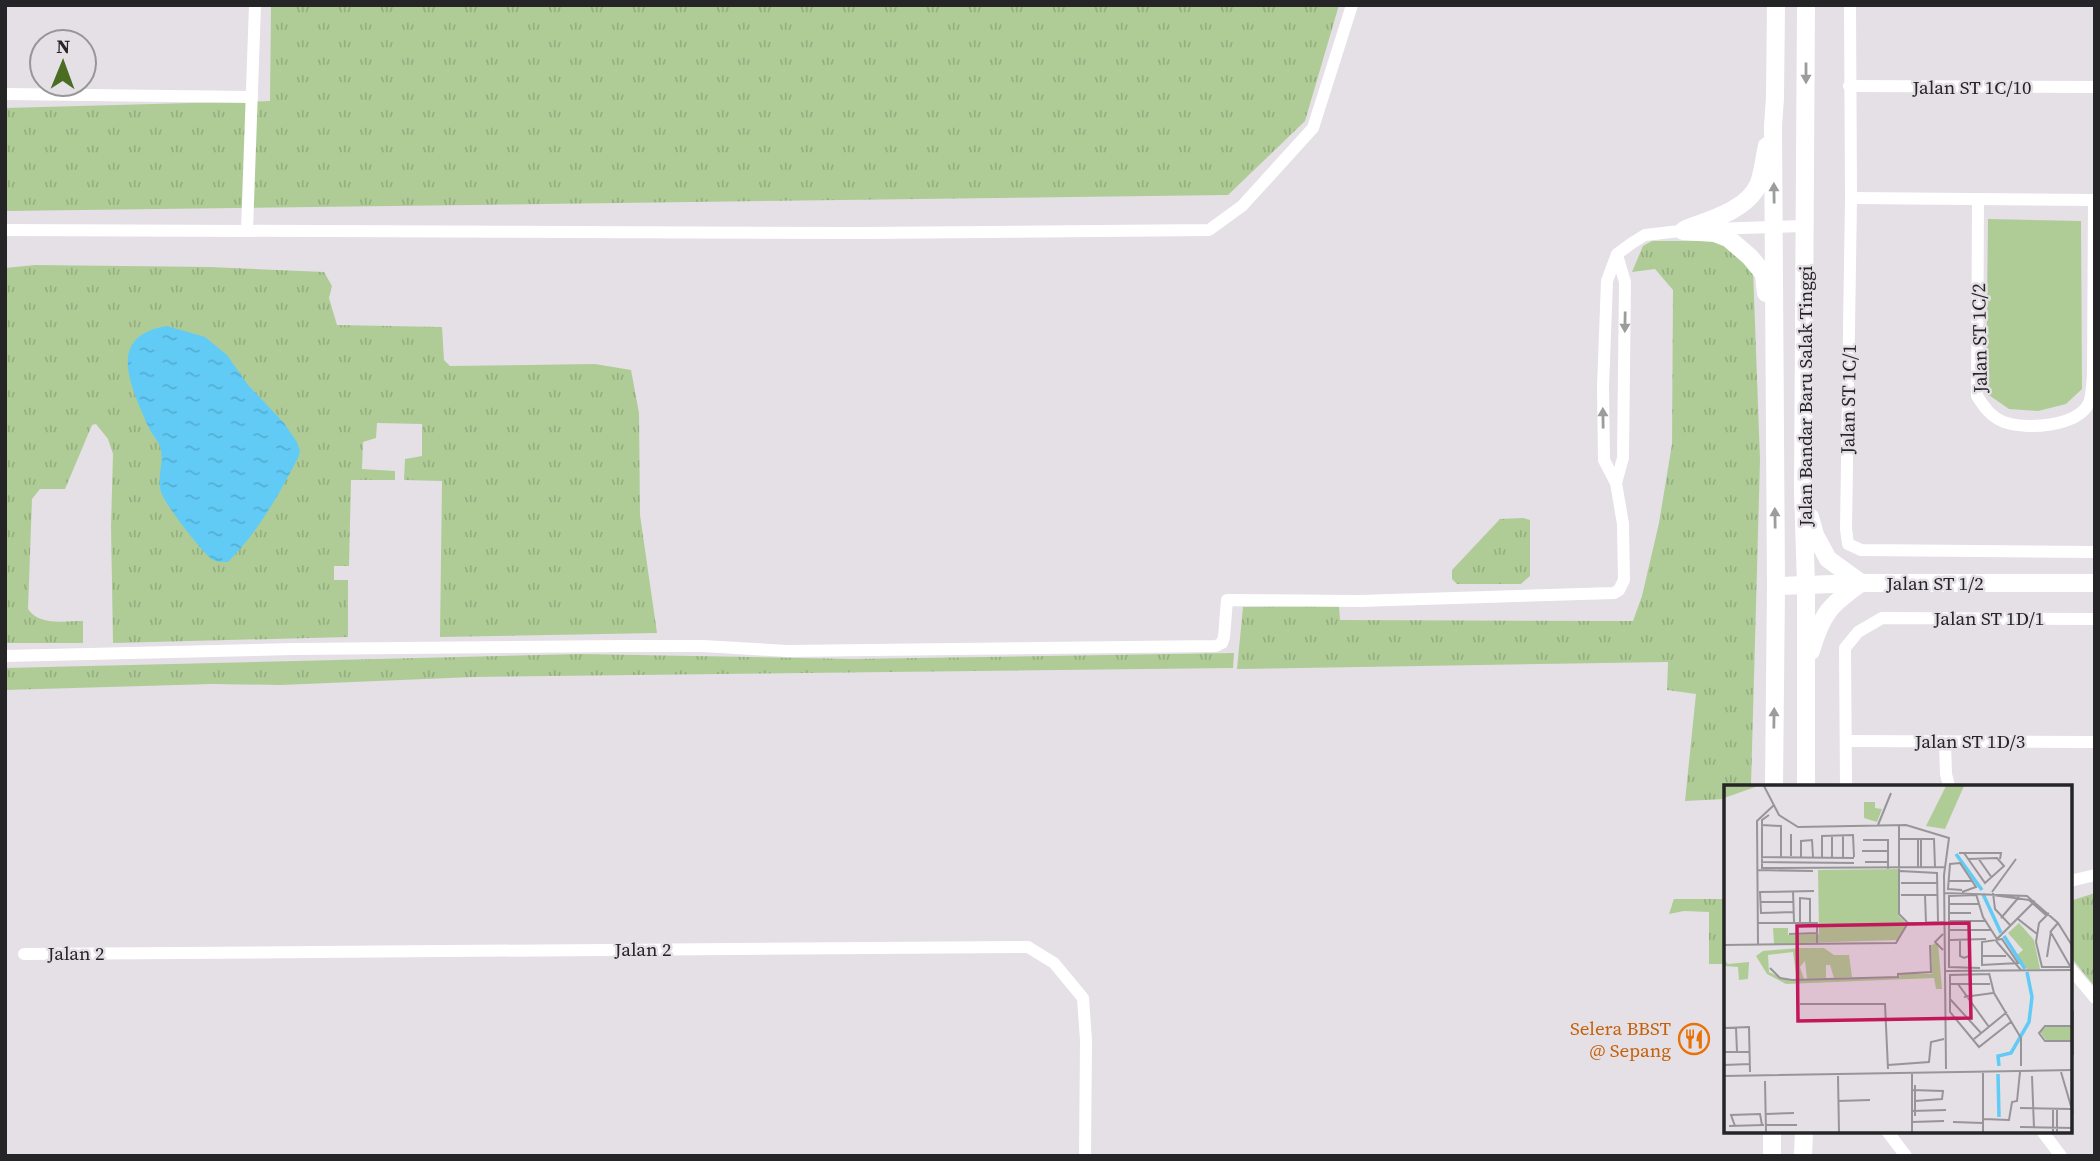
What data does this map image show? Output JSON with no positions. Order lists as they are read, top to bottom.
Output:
{
  "streets": {
    "main road": ["Jalan Bandar Baru Salak Tinggi", "Jalan ST 1/2"],
    "street": [
      "Jalan ST 1C/10",
      "Jalan ST 1C/2",
      "Jalan ST 1C/1",
      "Jalan ST 1D/1",
      "Jalan ST 1D/3",
      "Jalan 2"
    ]
  },
  "crossings": [
    ["Jalan ST 1C/10", "Jalan ST 1C/1"],
    ["Jalan Bandar Baru Salak Tinggi", "Jalan ST 1/2"],
    ["Jalan ST 1D/1", "Jalan ST 1D/3"]
  ],
  "places": {
    "restaurant": ["Selera BBST @ Sepang"]
  },
  "north": "top"
}
